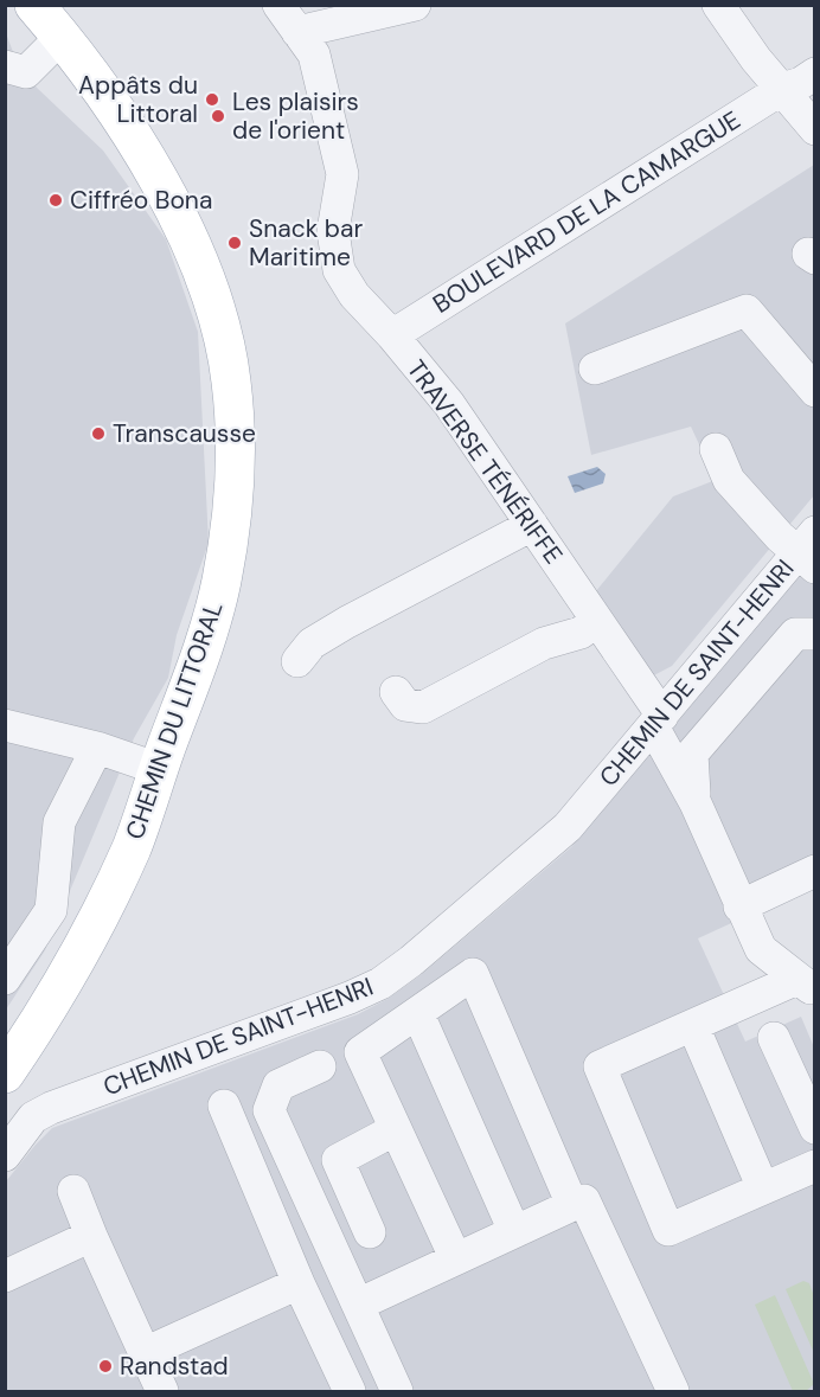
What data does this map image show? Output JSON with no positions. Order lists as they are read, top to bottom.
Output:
{
  "streets": {
    "main road": ["CHEMIN DU LITTORAL"],
    "street": ["BOULEVARD DE LA CAMARGUE", "TRAVERSE TÉNÉRIFFE", "CHEMIN DE SAINT-HENRI"]
  },
  "crossings": [
    ["BOULEVARD DE LA CAMARGUE", "TRAVERSE TÉNÉRIFFE"],
    ["TRAVERSE TÉNÉRIFFE", "CHEMIN DE SAINT-HENRI"]
  ],
  "places": [
    "Appâts du Littoral",
    "Les plaisirs de l'orient",
    "Ciffréo Bona",
    "Snack bar Maritime",
    "Transcausse",
    "Randstad"
  ]
}
